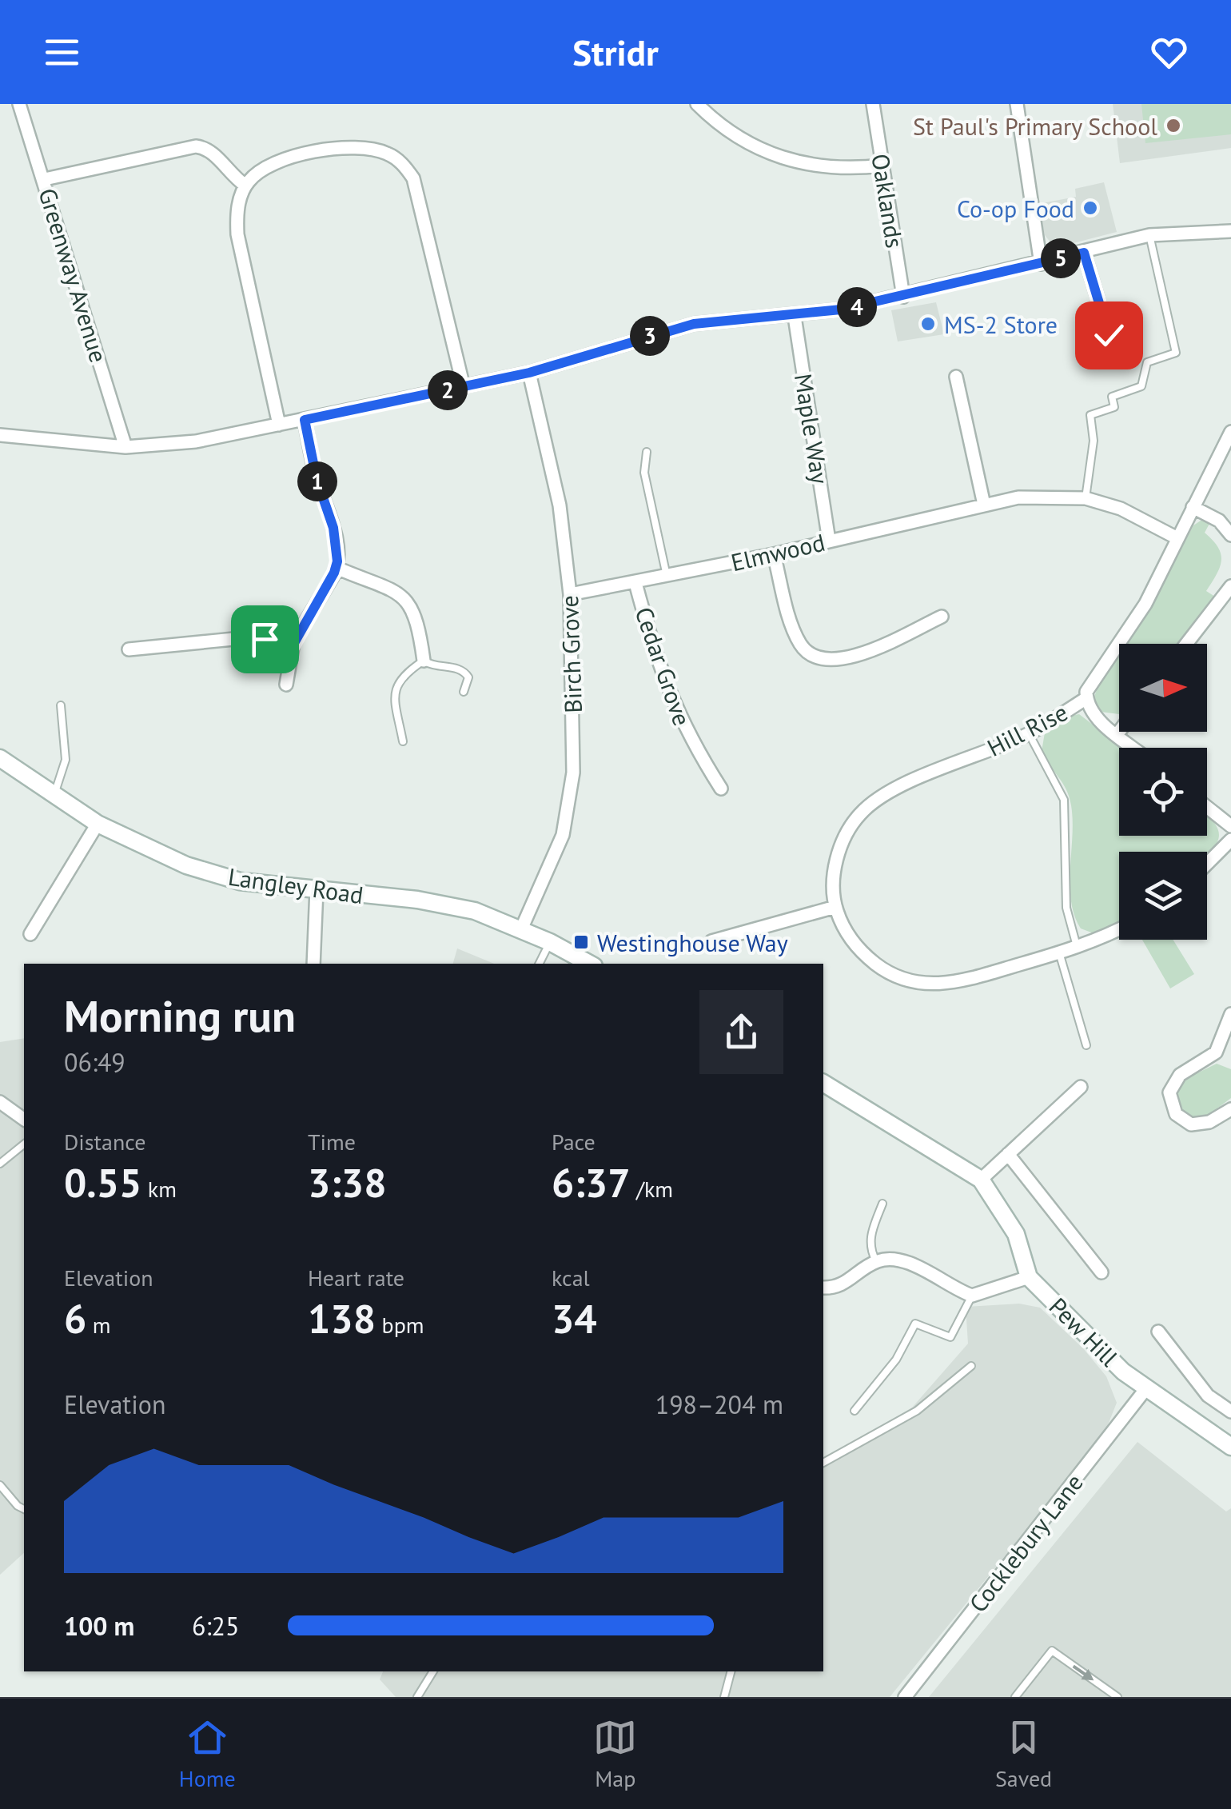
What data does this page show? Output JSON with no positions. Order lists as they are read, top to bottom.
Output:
{
  "streets": {
    "main road": ["Langley Road", "Pew Hill"],
    "street": [
      "Oaklands",
      "Greenway Avenue",
      "Maple Way",
      "Elmwood",
      "Birch Grove",
      "Cedar Grove",
      "Hill Rise",
      "Cocklebury Lane"
    ]
  },
  "crossings": [
    ["Maple Way", "Elmwood"],
    ["Elmwood", "Birch Grove"],
    ["Elmwood", "Cedar Grove"],
    ["Elmwood", "Hill Rise"],
    ["Birch Grove", "Langley Road"],
    ["Pew Hill", "Cocklebury Lane"]
  ],
  "places": {
    "other": ["St Paul's Primary School", "Co-op Food", "MS-2 Store"],
    "transit": ["Westinghouse Way"]
  },
  "north": "right",
  "page": {
    "header": "Stridr",
    "pins": [
      "5",
      "4",
      "3",
      "2",
      "1"
    ],
    "heading": ["Morning run", "06:49"],
    "stats": [
      ["Distance", "0.55 km"],
      ["Time", "3:38"],
      ["Pace", "6:37 /km"],
      ["Elevation", "6 m"],
      ["Heart rate", "138 bpm"],
      ["kcal", "34"]
    ],
    "chart": ["Elevation", "198–204 m"],
    "list": [
      {
        "name": "100 m",
        "note": "6:25"
      }
    ],
    "tabs": ["Home", "Map", "Saved"]
  }
}
